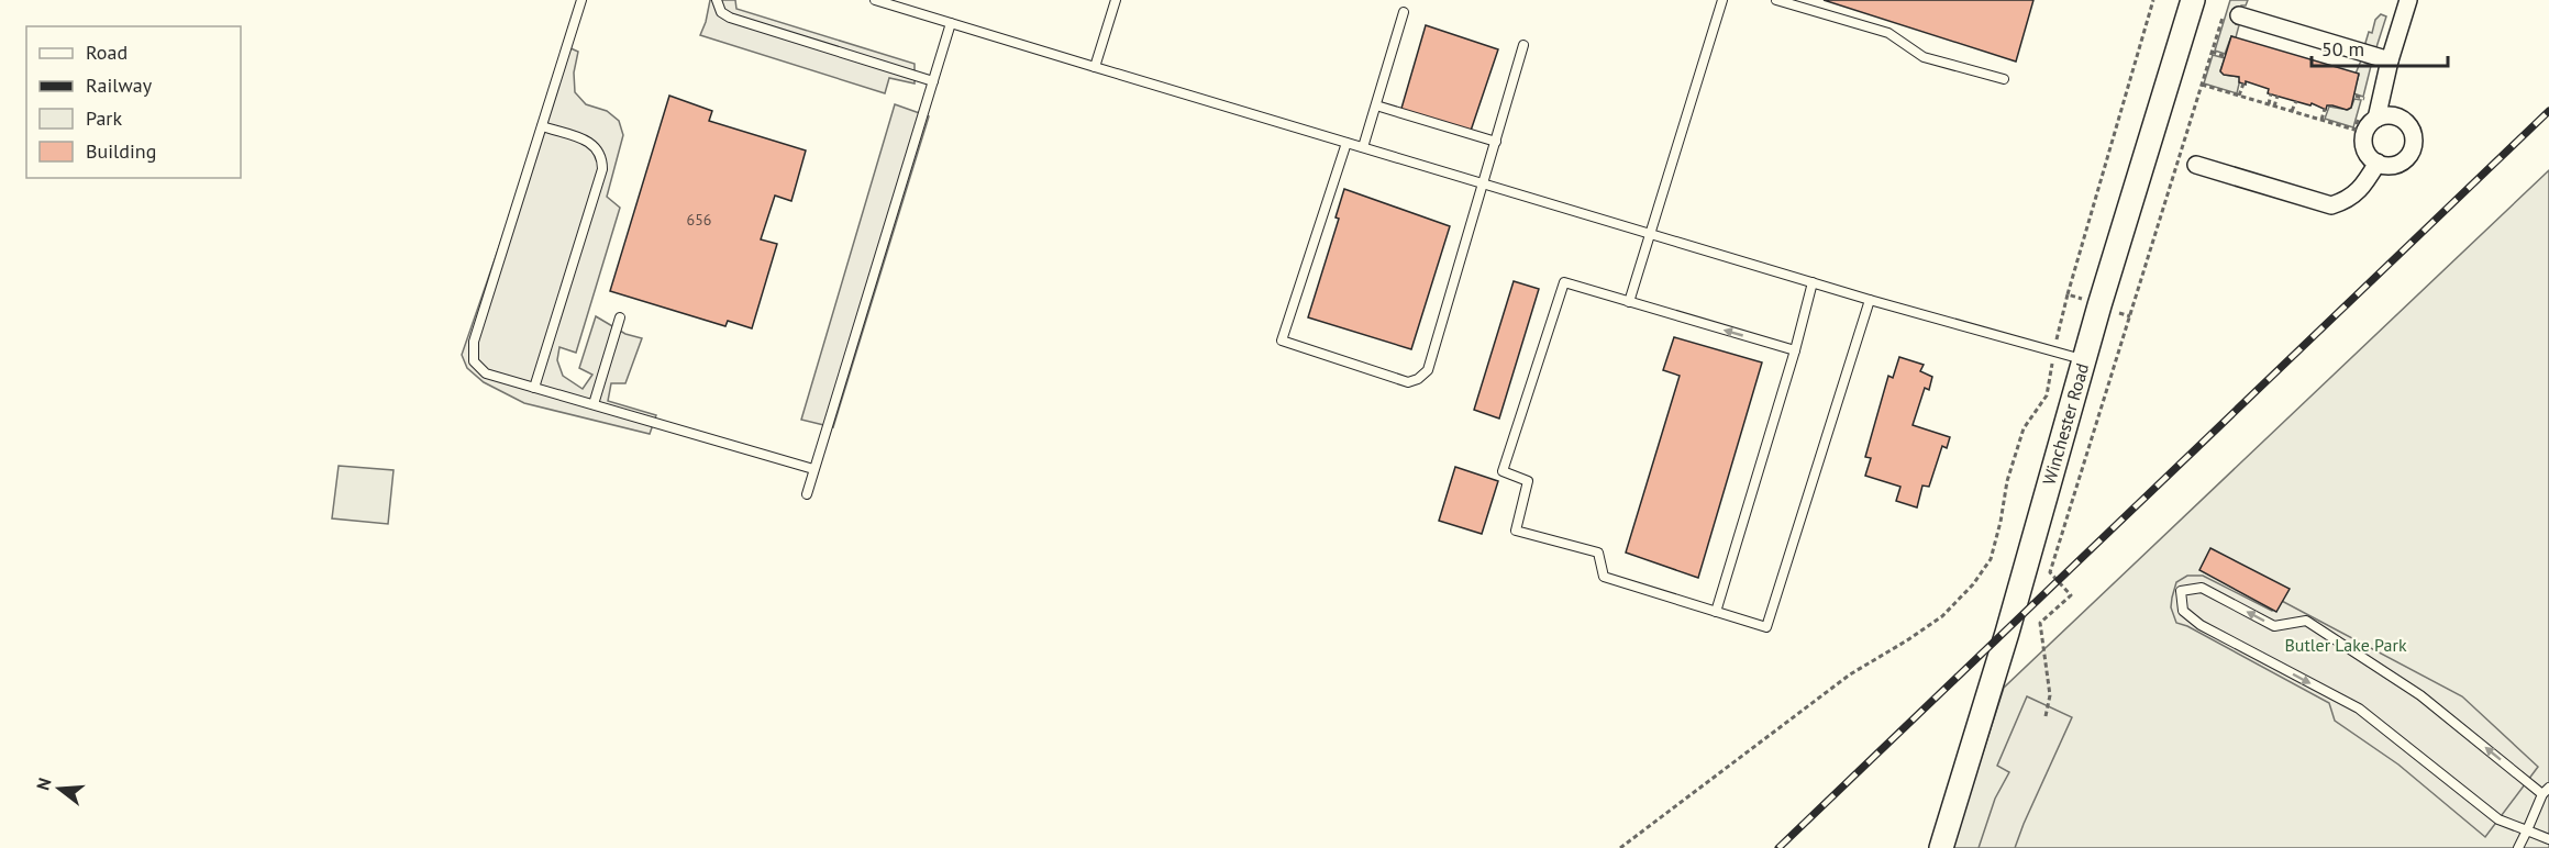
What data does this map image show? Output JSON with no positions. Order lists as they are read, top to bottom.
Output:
{
  "streets": {
    "main road": ["Winchester Road"]
  },
  "parks": ["Butler Lake Park"],
  "house_numbers": ["656"],
  "legend": [
    "Road",
    "Railway",
    "Park",
    "Building"
  ],
  "scale_bar": "50 m",
  "north": "left"
}
